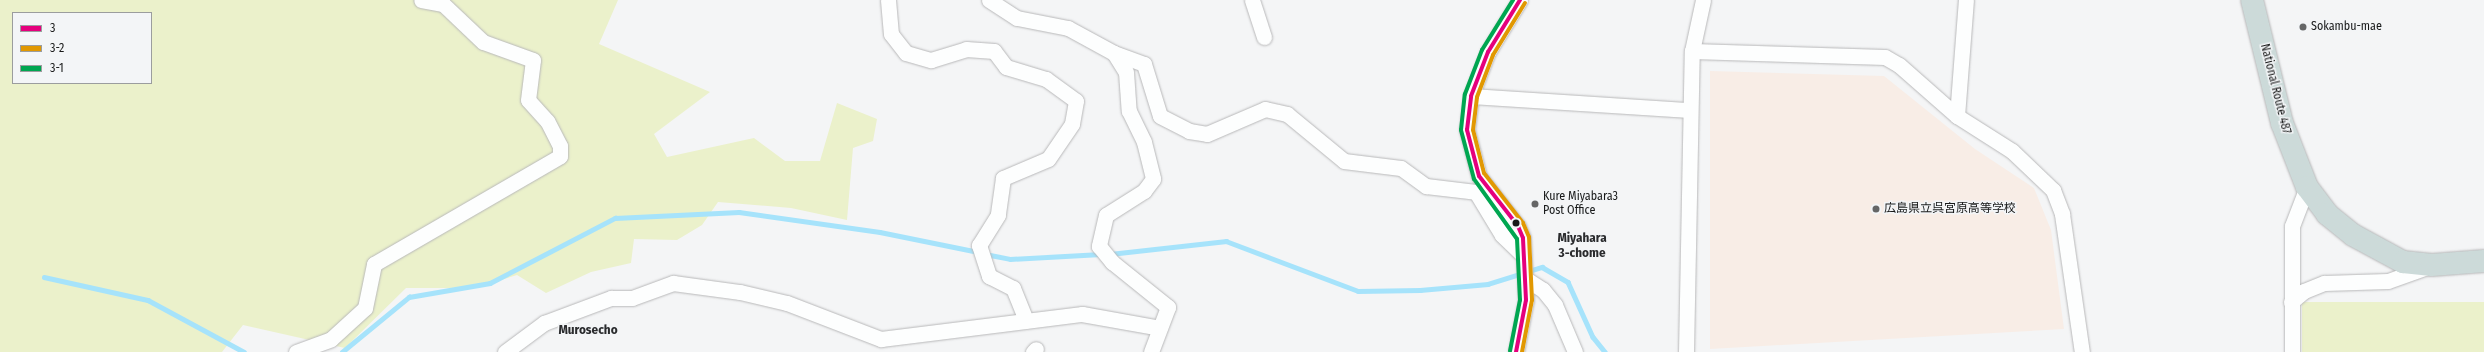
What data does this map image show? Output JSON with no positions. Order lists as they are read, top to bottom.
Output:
{
  "streets": {
    "highway": ["National Route 487"]
  },
  "districts": ["Miyahara 3-chome", "Murosecho"],
  "places": ["Sokambu-mae", "Kure Miyabara3 Post Office", "広島県立呉宮原高等学校"],
  "lines": ["transit line 3", "transit line 3-1", "transit line 3-2"],
  "legend": ["3", "3-2", "3-1"]
}
